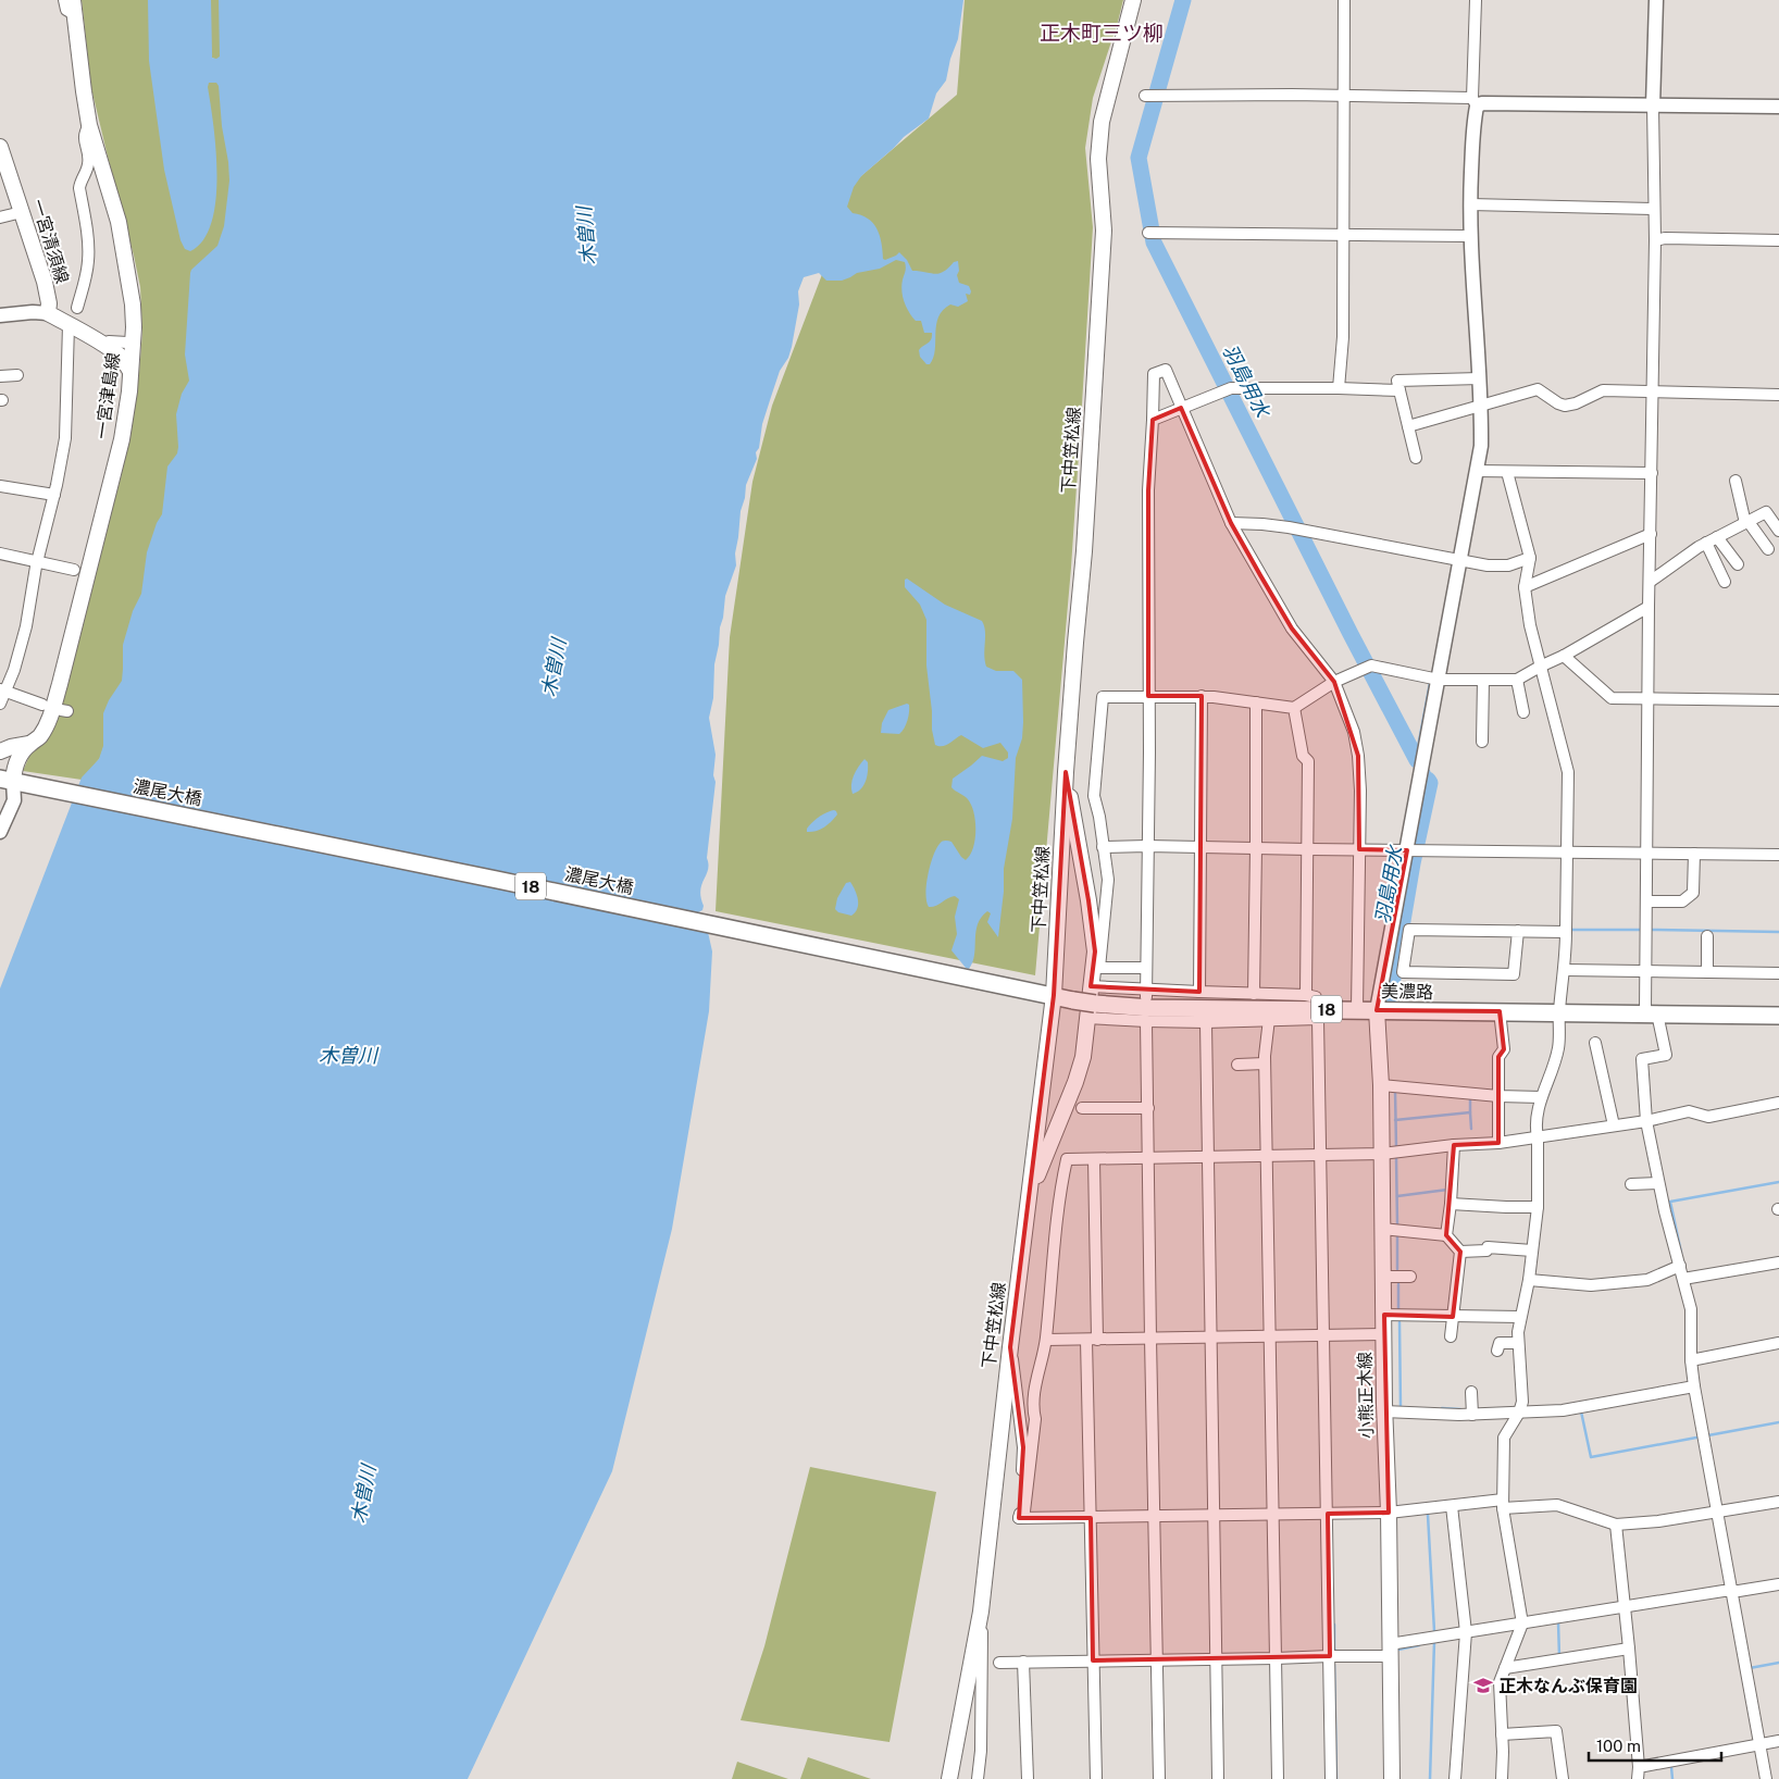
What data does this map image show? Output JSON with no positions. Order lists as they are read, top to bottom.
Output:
{
  "streets": {
    "main road": [
      "一宮清須線",
      "一宮津島線",
      "下中笠松線",
      "濃尾大橋",
      "18",
      "美濃路",
      "小熊正木線"
    ]
  },
  "crossings": [
    ["一宮津島線", "濃尾大橋"],
    ["下中笠松線", "美濃路"],
    ["濃尾大橋", "美濃路"],
    ["美濃路", "小熊正木線"]
  ],
  "districts": ["正木町三ツ柳"],
  "water": ["木曽川", "羽島用水"],
  "places": {
    "school or university": ["正木なんぶ保育園"]
  },
  "scale_bar": "100 m"
}
